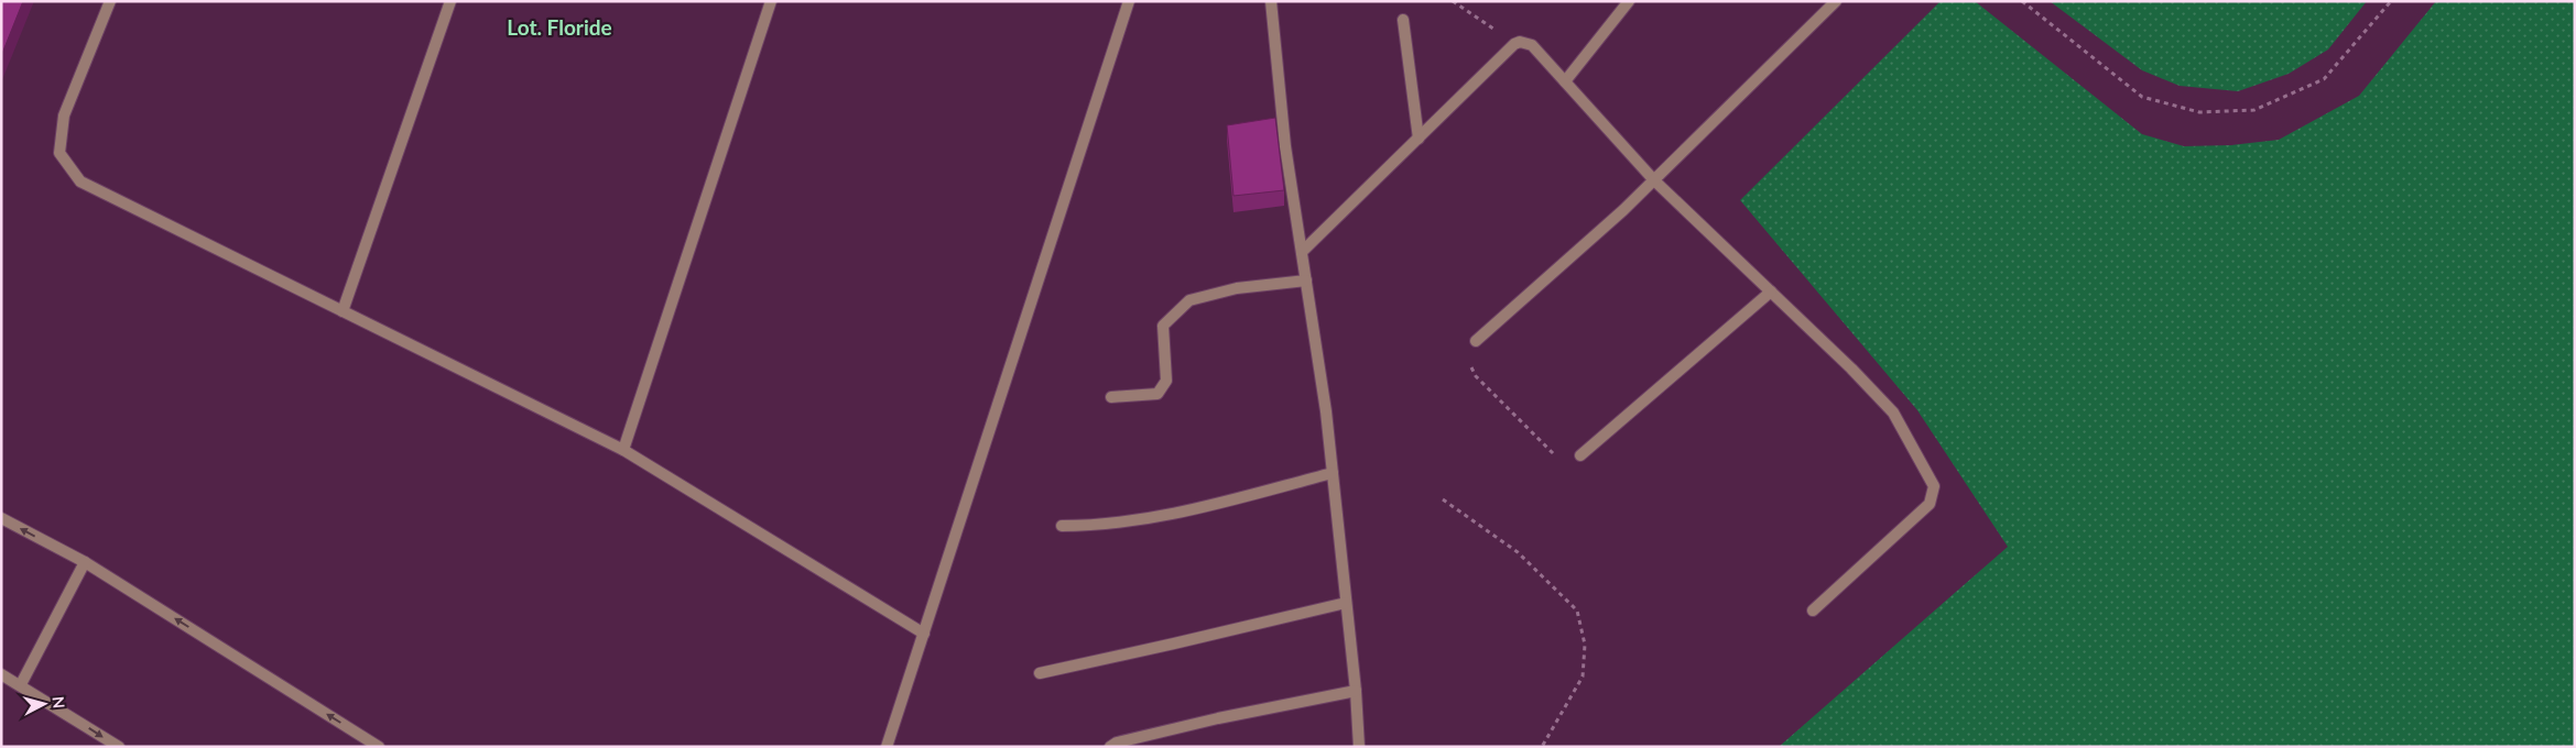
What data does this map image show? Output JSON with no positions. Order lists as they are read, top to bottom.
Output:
{
  "districts": ["Lot. Floride"],
  "north": "right"
}
